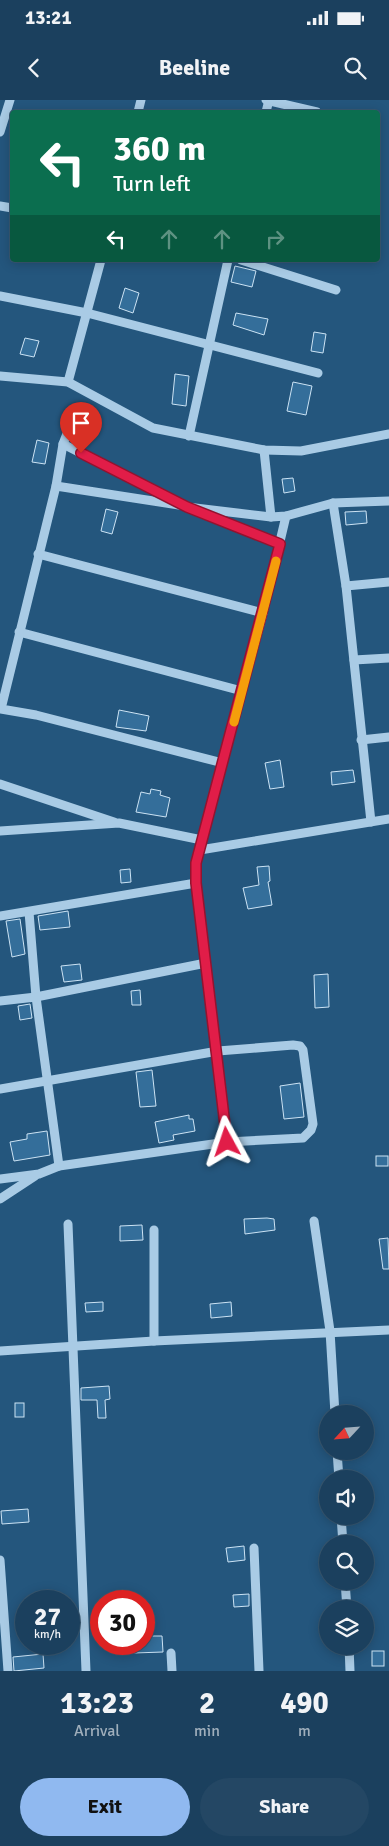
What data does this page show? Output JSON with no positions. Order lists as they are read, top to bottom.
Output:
{
  "north": "bottom left",
  "page": {
    "status": "13:21",
    "header": "Beeline",
    "turn": ["360 m", "Turn left"],
    "speed": "27 km/h",
    "limit": "30",
    "eta": [
      "13:23",
      "Arrival",
      "2",
      "min",
      "490",
      "m"
    ],
    "buttons": ["Exit", "Share"]
  }
}
